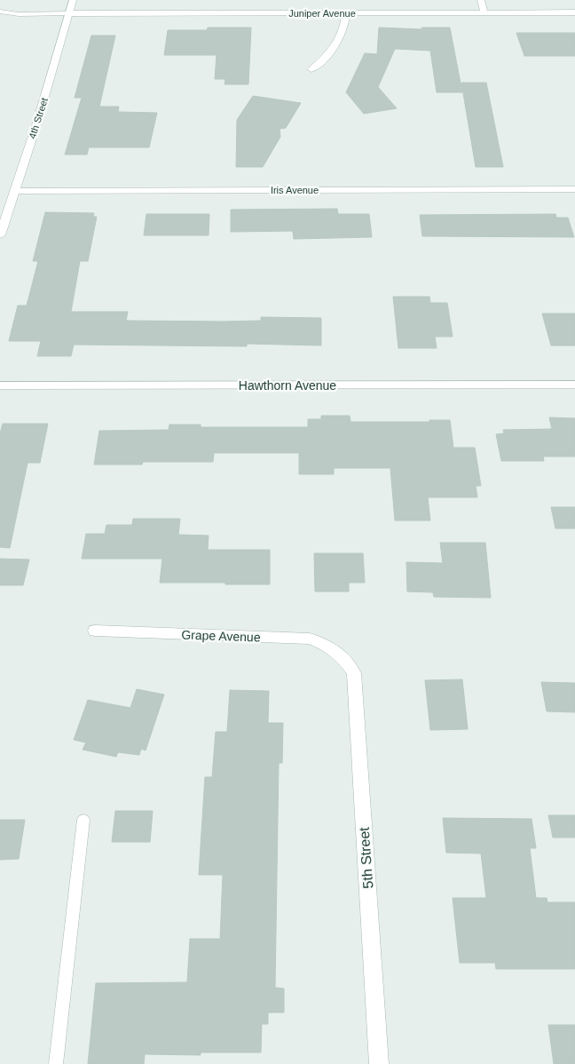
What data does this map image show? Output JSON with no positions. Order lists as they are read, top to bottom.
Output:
{
  "streets": {
    "street": [
      "Juniper Avenue",
      "4th Street",
      "Iris Avenue",
      "Hawthorn Avenue",
      "Grape Avenue",
      "5th Street"
    ]
  },
  "crossings": [
    ["Juniper Avenue", "4th Street"],
    ["4th Street", "Iris Avenue"],
    ["Grape Avenue", "5th Street"]
  ]
}
